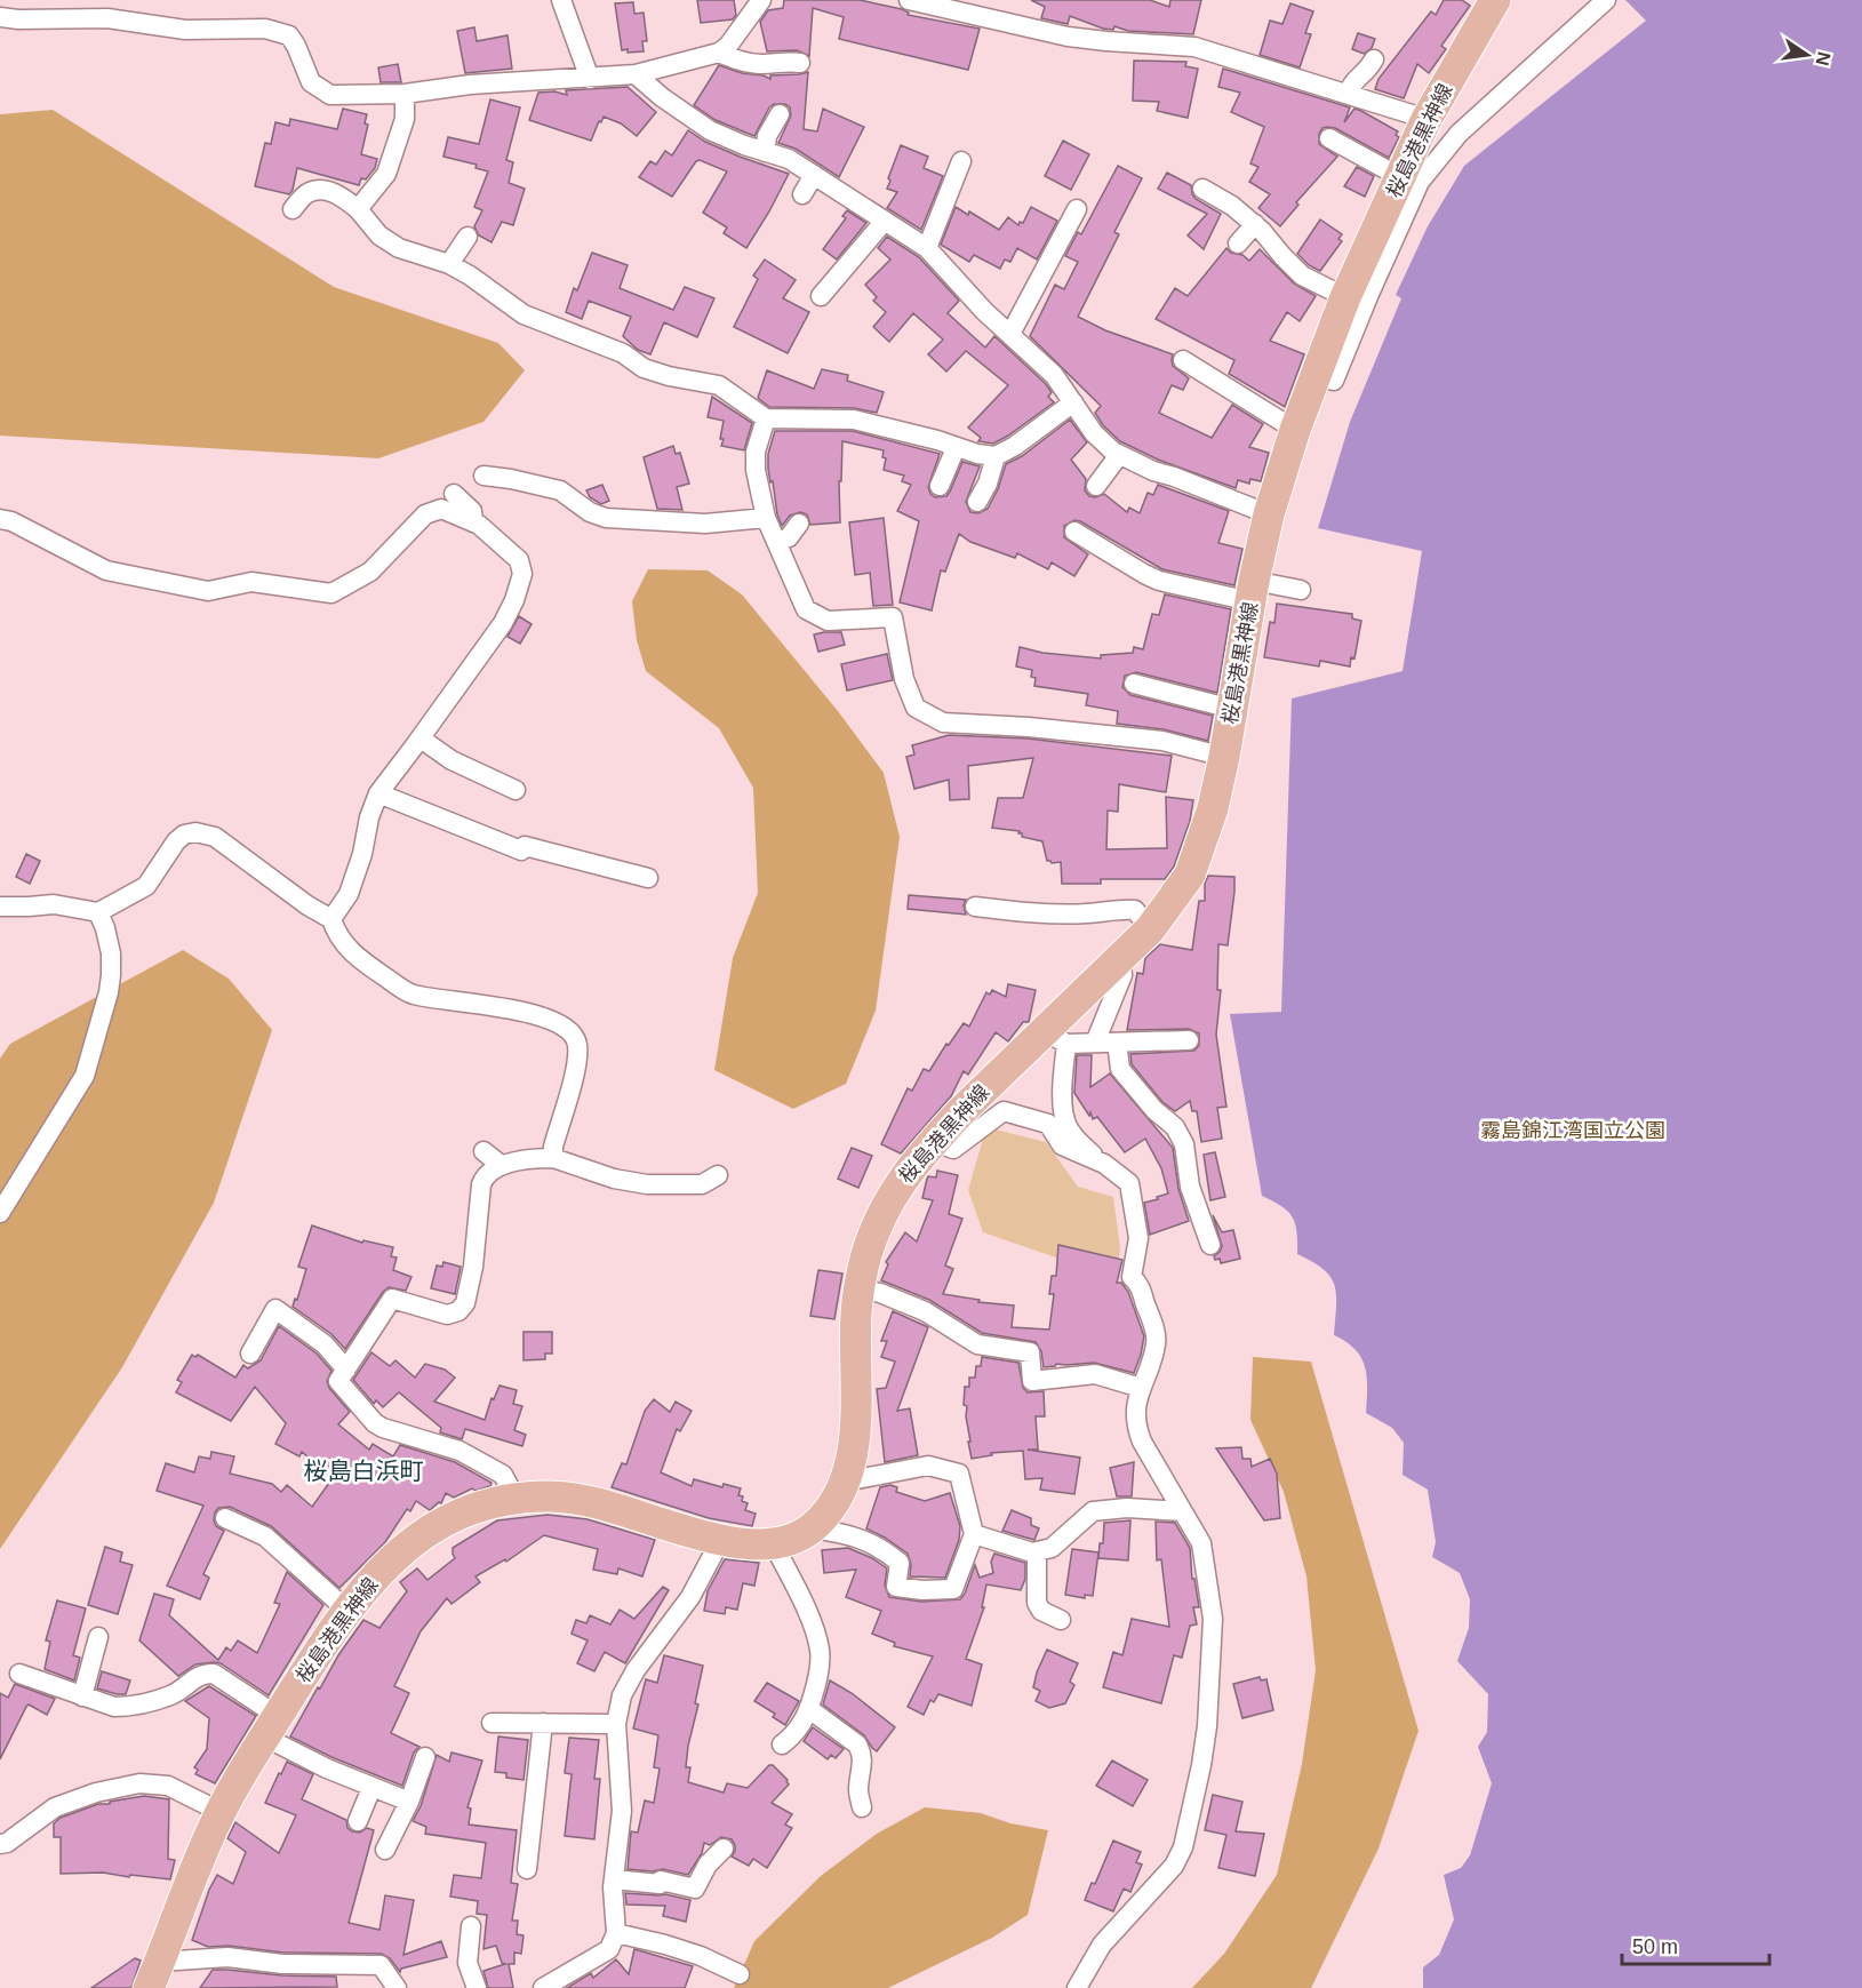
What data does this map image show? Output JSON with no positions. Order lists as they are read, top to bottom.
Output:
{
  "streets": {
    "main road": ["桜島港黒神線"]
  },
  "districts": ["桜島白浜町"],
  "parks": ["霧島錦江湾国立公園"],
  "scale_bar": "50 m",
  "north": "right"
}
